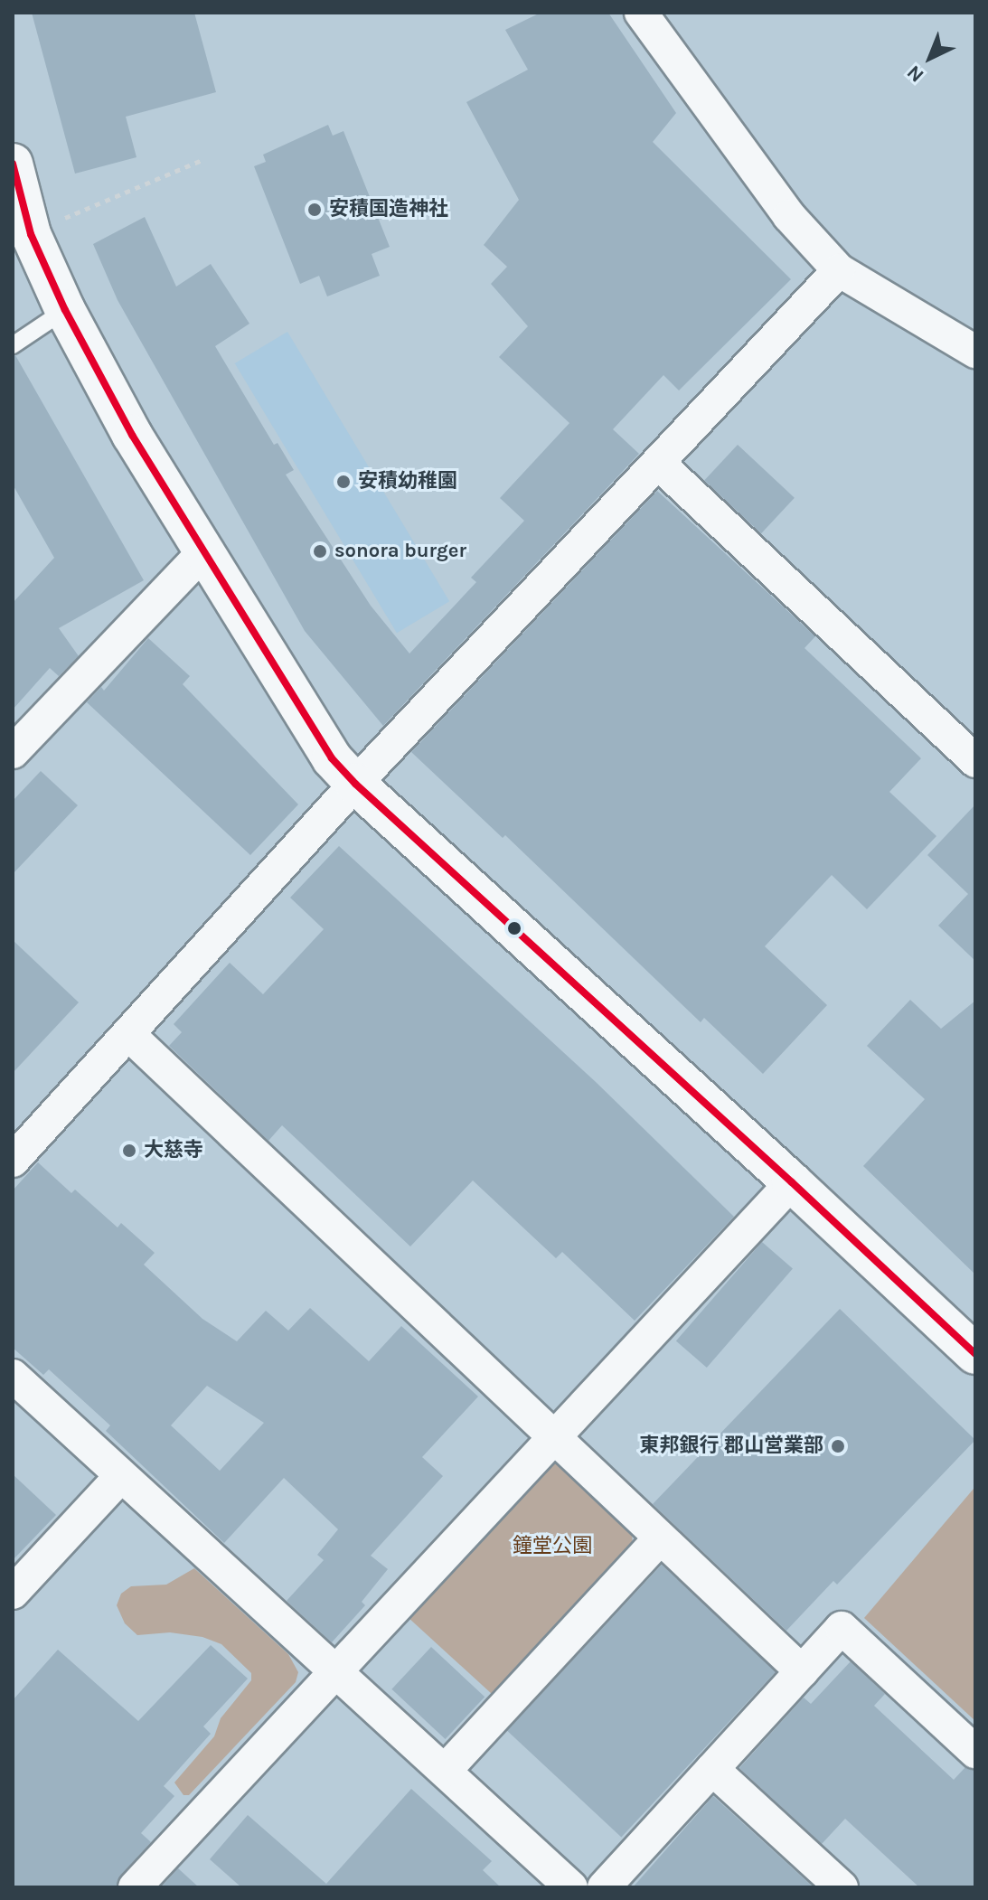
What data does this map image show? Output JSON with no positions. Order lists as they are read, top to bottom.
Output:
{
  "parks": ["鐘堂公園"],
  "places": [
    "安積国造神社",
    "安積幼稚園",
    "sonora burger",
    "大慈寺",
    "東邦銀行 郡山営業部"
  ],
  "north": "bottom left"
}
